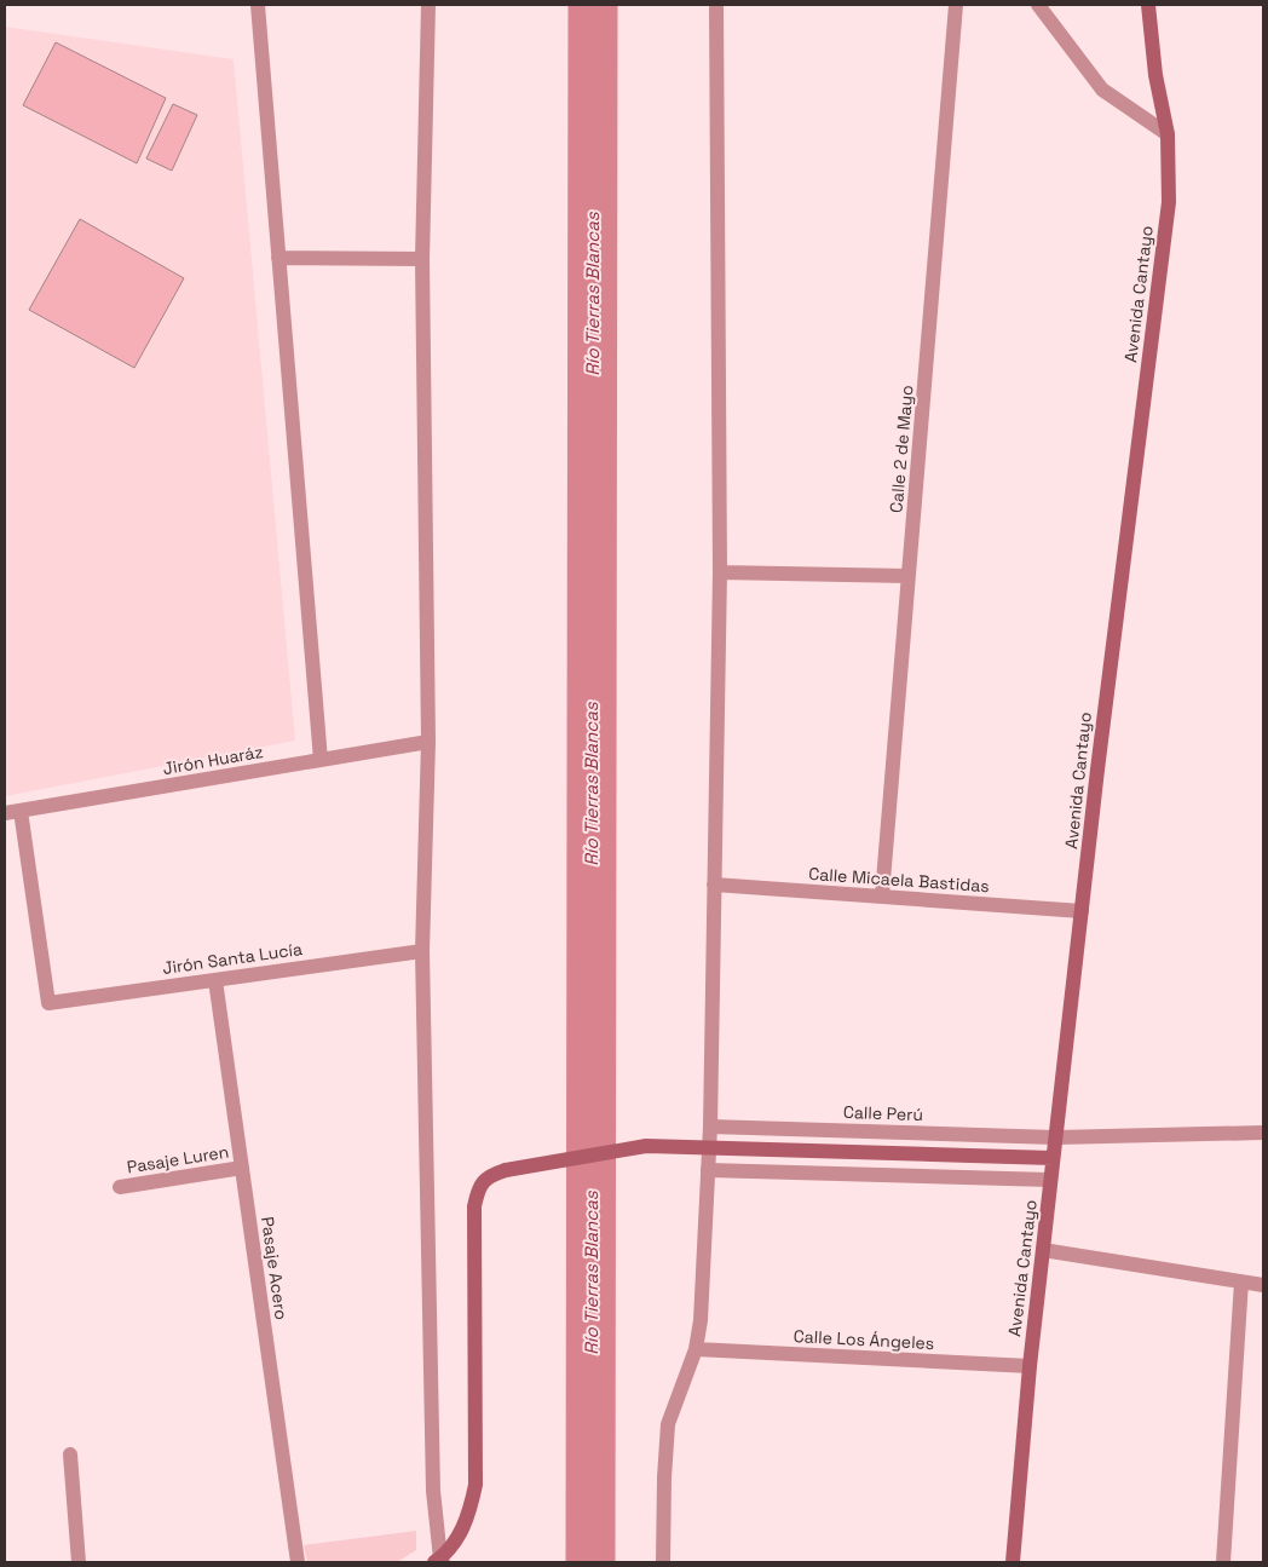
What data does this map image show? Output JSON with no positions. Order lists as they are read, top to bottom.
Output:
{
  "streets": {
    "street": [
      "Avenida Cantayo",
      "Calle 2 de Mayo",
      "Jirón Huaráz",
      "Calle Micaela Bastidas",
      "Jirón Santa Lucía",
      "Calle Perú",
      "Pasaje Luren",
      "Pasaje Acero",
      "Calle Los Ángeles"
    ]
  },
  "crossings": [
    ["Avenida Cantayo", "Calle Micaela Bastidas"],
    ["Avenida Cantayo", "Calle Perú"],
    ["Avenida Cantayo", "Calle Los Ángeles"],
    ["Calle 2 de Mayo", "Calle Micaela Bastidas"],
    ["Jirón Huaráz", "Jirón Santa Lucía"],
    ["Jirón Santa Lucía", "Pasaje Acero"],
    ["Pasaje Luren", "Pasaje Acero"]
  ],
  "water": ["Río Tierras Blancas"]
}
